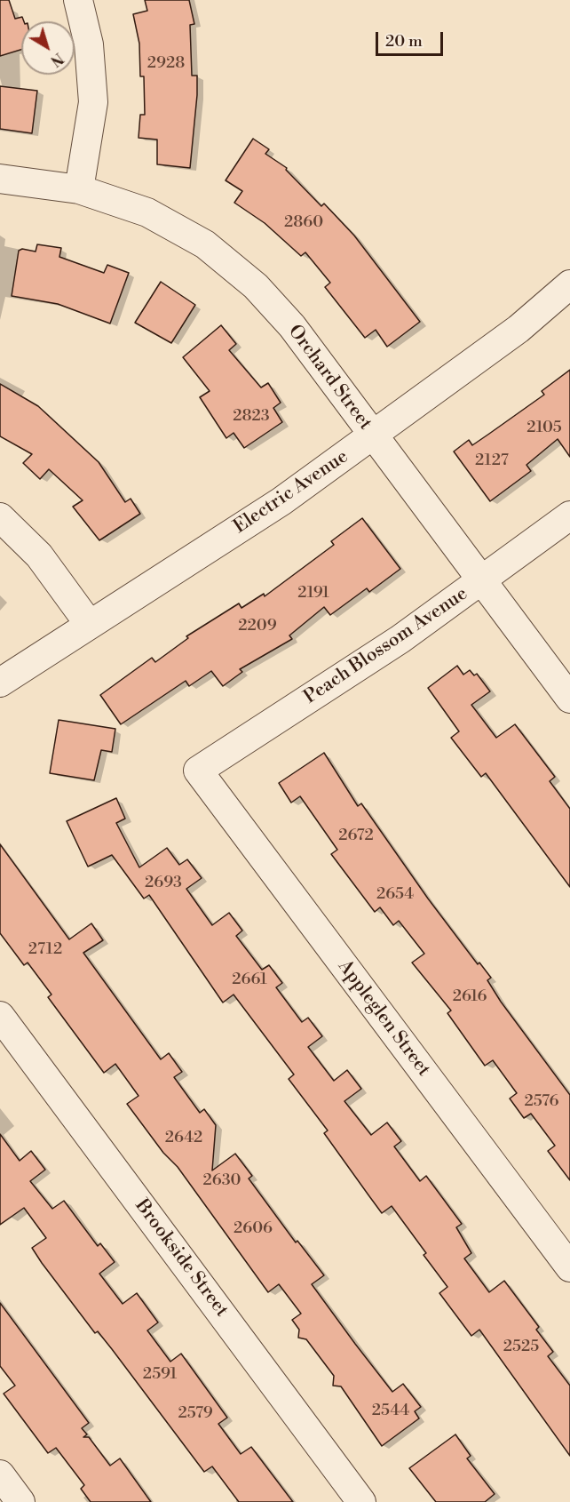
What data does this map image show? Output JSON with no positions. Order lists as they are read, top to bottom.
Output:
{
  "streets": {
    "street": [
      "Orchard Street",
      "Electric Avenue",
      "Peach Blossom Avenue",
      "Appleglen Street",
      "Brookside Street"
    ]
  },
  "crossings": [
    ["Orchard Street", "Electric Avenue"],
    ["Orchard Street", "Peach Blossom Avenue"],
    ["Peach Blossom Avenue", "Appleglen Street"]
  ],
  "house_numbers": [
    "2928",
    "2860",
    "2823",
    "2105",
    "2127",
    "2191",
    "2209",
    "2672",
    "2693",
    "2654",
    "2712",
    "2661",
    "2616",
    "2576",
    "2642",
    "2630",
    "2606",
    "2525",
    "2591",
    "2544",
    "2579"
  ],
  "scale_bar": "20 m",
  "north": "bottom right"
}
